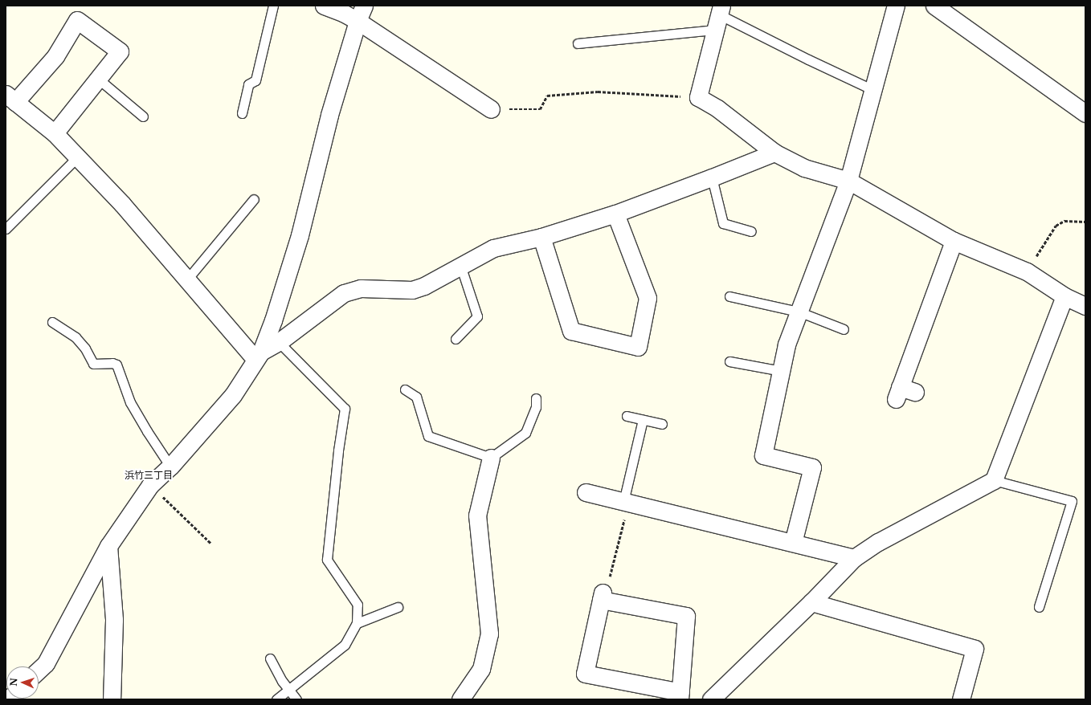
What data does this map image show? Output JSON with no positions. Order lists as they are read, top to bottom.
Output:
{
  "districts": ["浜竹三丁目"],
  "north": "left"
}
